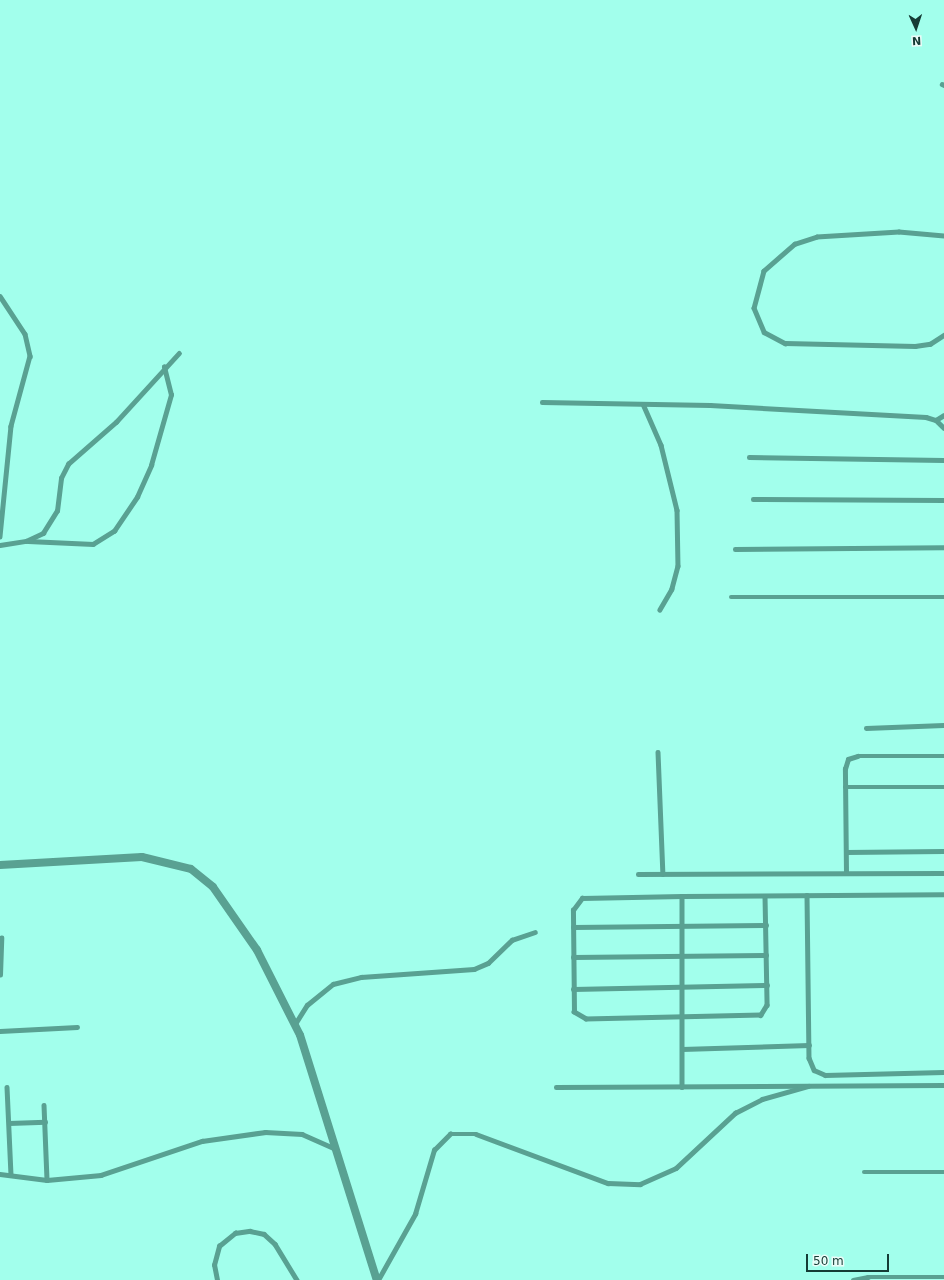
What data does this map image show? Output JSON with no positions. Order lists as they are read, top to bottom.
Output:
{
  "scale_bar": "50 m",
  "north": "bottom"
}
